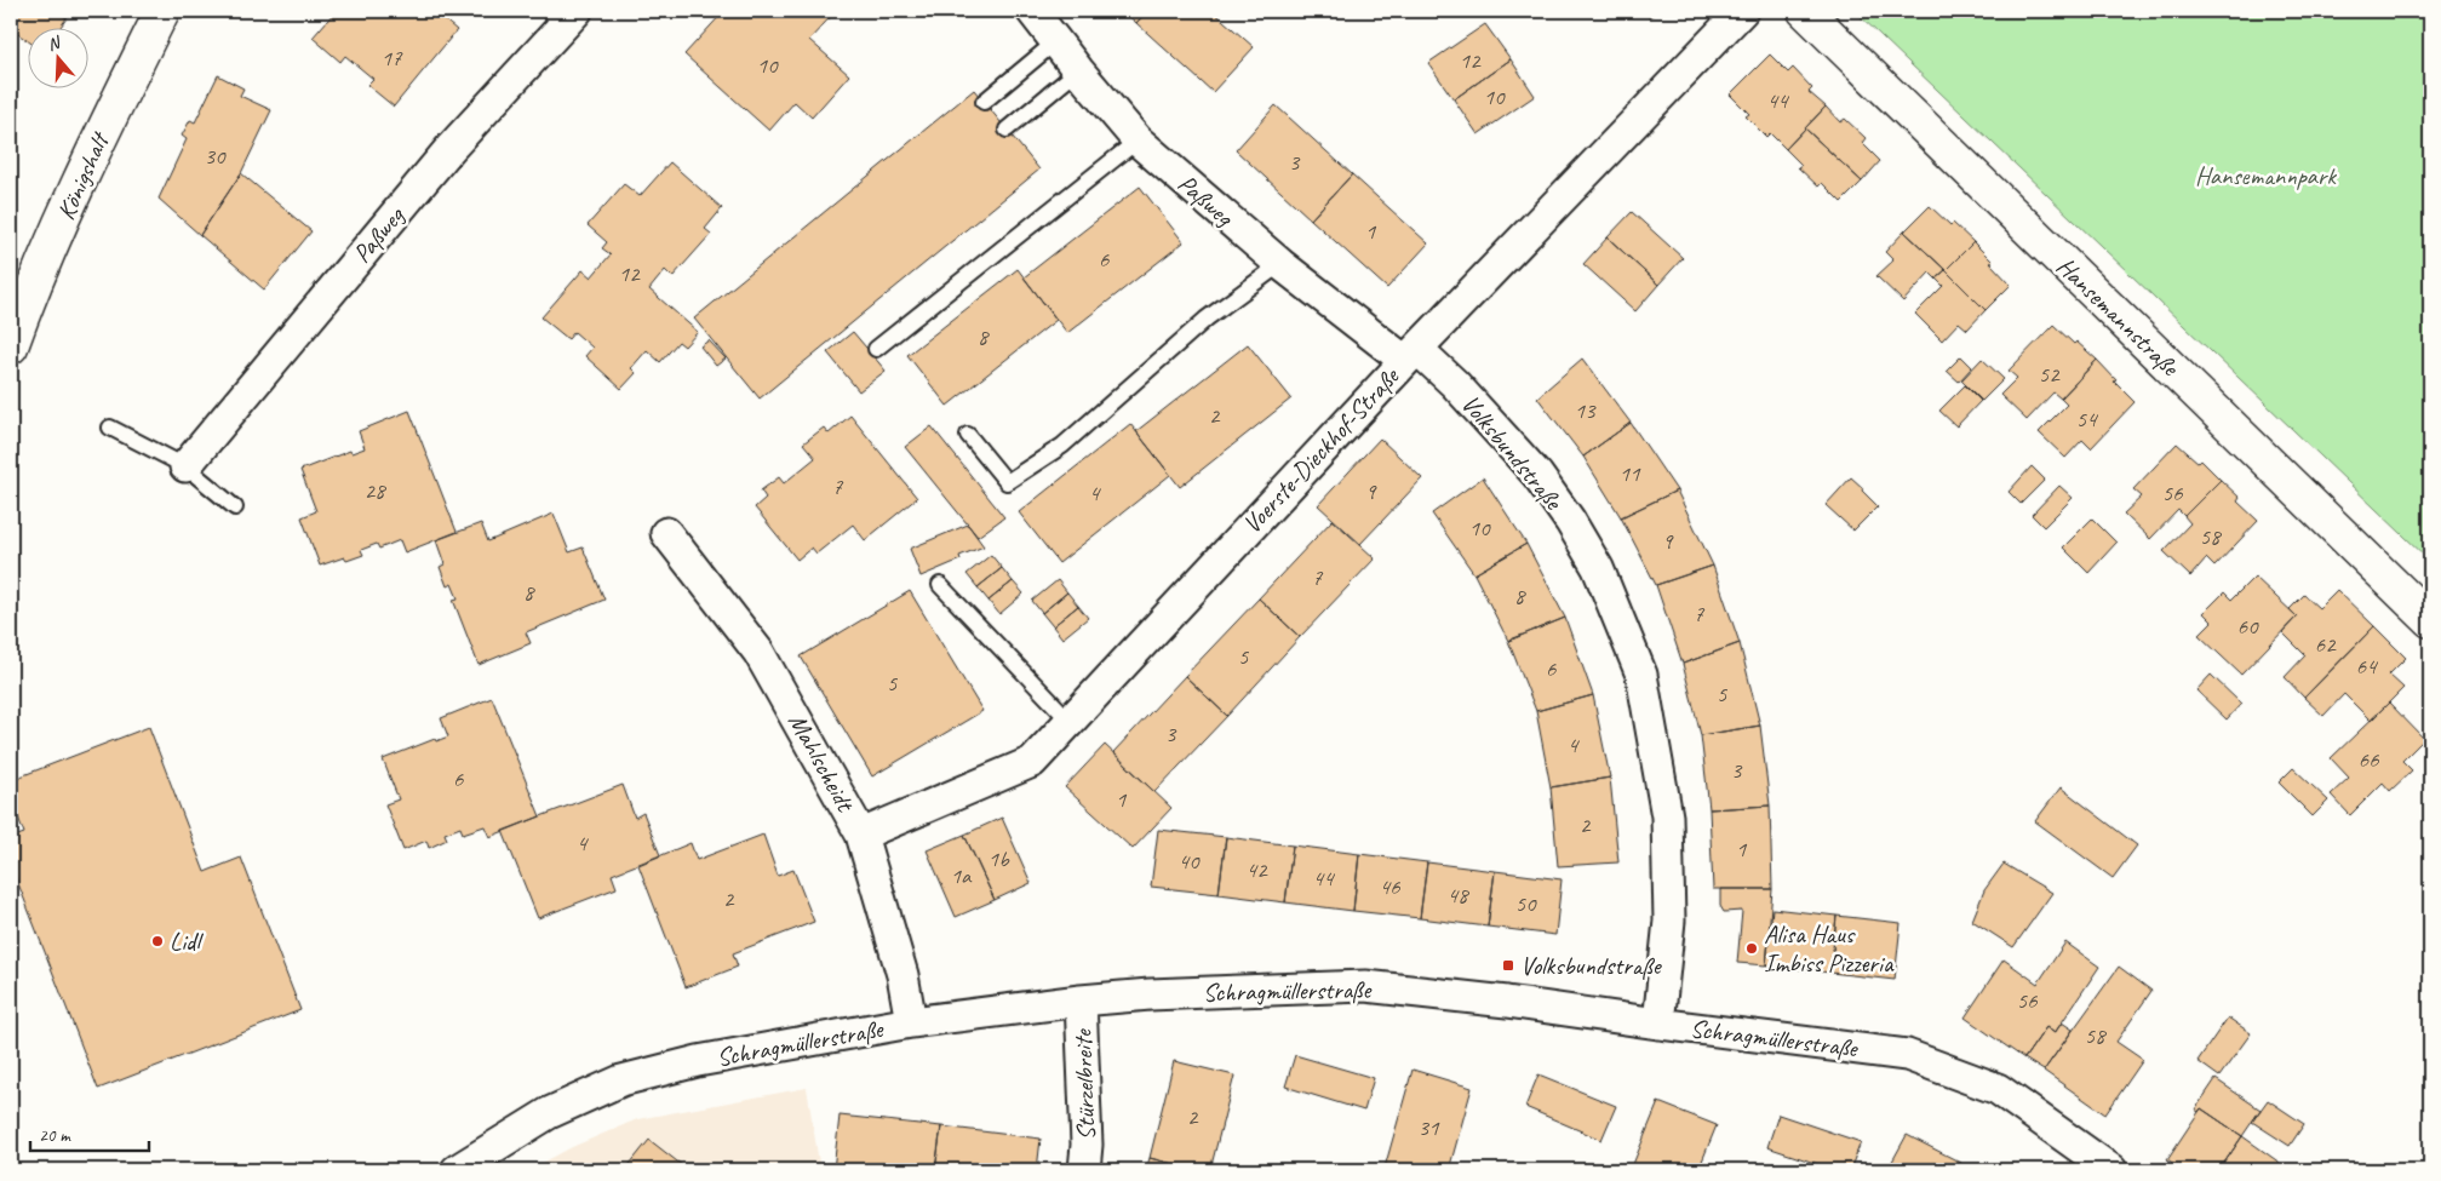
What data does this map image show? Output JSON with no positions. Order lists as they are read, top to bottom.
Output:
{
  "streets": {
    "street": [
      "Königshalt",
      "Paßweg",
      "Hansemannstraße",
      "Voerste-Dieckhof-Straße",
      "Volksbundstraße",
      "Mahlscheidt",
      "Schragmüllerstraße",
      "Stürzelbreite"
    ]
  },
  "crossings": [
    ["Paßweg", "Voerste-Dieckhof-Straße"],
    ["Paßweg", "Volksbundstraße"],
    ["Voerste-Dieckhof-Straße", "Volksbundstraße"],
    ["Voerste-Dieckhof-Straße", "Mahlscheidt"],
    ["Volksbundstraße", "Schragmüllerstraße"],
    ["Mahlscheidt", "Schragmüllerstraße"],
    ["Schragmüllerstraße", "Stürzelbreite"]
  ],
  "parks": ["Hansemannpark"],
  "places": {
    "other": ["Lidl", "Alisa Haus Imbiss Pizzeria"],
    "transit": ["Volksbundstraße"]
  },
  "house_numbers": [
    "17",
    "12",
    "10",
    "10",
    "44",
    "30",
    "3",
    "1",
    "6",
    "12",
    "8",
    "52",
    "13",
    "2",
    "54",
    "11",
    "7",
    "28",
    "9",
    "4",
    "56",
    "10",
    "58",
    "9",
    "7",
    "8",
    "8",
    "7",
    "60",
    "62",
    "5",
    "64",
    "6",
    "5",
    "5",
    "3",
    "4",
    "66",
    "3",
    "6",
    "1",
    "2",
    "4",
    "1",
    "1b",
    "40",
    "42",
    "1a",
    "44",
    "46",
    "48",
    "2",
    "50",
    "56",
    "58",
    "2",
    "31"
  ],
  "scale_bar": "20 m",
  "north": "top"
}
